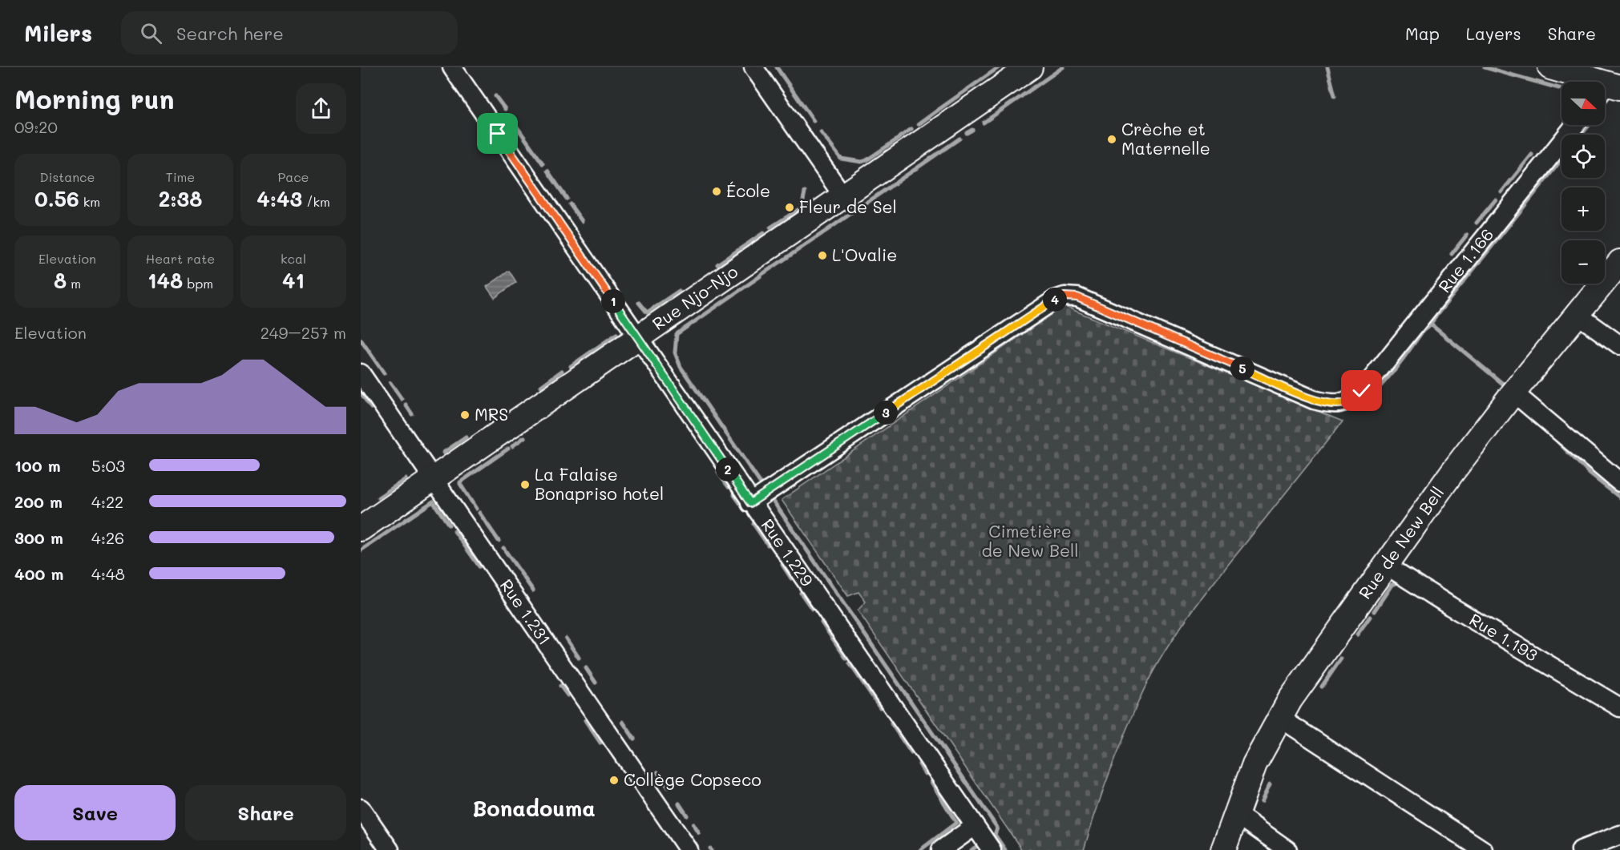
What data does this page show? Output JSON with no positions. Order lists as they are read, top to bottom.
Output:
{
  "streets": {
    "main road": ["Rue Njo-Njo", "Rue de New Bell"],
    "street": [
      "Rue 1.166",
      "Rue 1.229",
      "Rue 1.231",
      "Rue 1.193"
    ]
  },
  "crossings": [
    ["Rue 1.166", "Rue 1.229"],
    ["Rue Njo-Njo", "Rue 1.229"],
    ["Rue Njo-Njo", "Rue 1.231"],
    ["Rue de New Bell", "Rue 1.193"]
  ],
  "districts": ["Bonadouma"],
  "parks": ["Cimetière de New Bell"],
  "places": [
    "Crèche et Maternelle",
    "École",
    "Fleur de Sel",
    "L'Ovalie",
    "MRS",
    "La Falaise Bonapriso hotel",
    "Collège Copseco"
  ],
  "north": "right",
  "page": {
    "header": "Milers",
    "search": "Search here",
    "nav": ["Map", "Layers", "Share"],
    "heading": ["Morning run", "09:20"],
    "map_buttons": ["+", "−"],
    "stats": [
      ["Distance", "0.56 km"],
      ["Time", "2:38"],
      ["Pace", "4:43 /km"],
      ["Elevation", "8 m"],
      ["Heart rate", "148 bpm"],
      ["kcal", "41"]
    ],
    "pins": [
      "4",
      "1",
      "5",
      "3",
      "2"
    ],
    "chart": ["Elevation", "249–257 m"],
    "list": [
      {
        "name": "100 m",
        "note": "5:03"
      },
      {
        "name": "200 m",
        "note": "4:22"
      },
      {
        "name": "300 m",
        "note": "4:26"
      },
      {
        "name": "400 m",
        "note": "4:48"
      }
    ],
    "buttons": ["Save", "Share"]
  }
}
